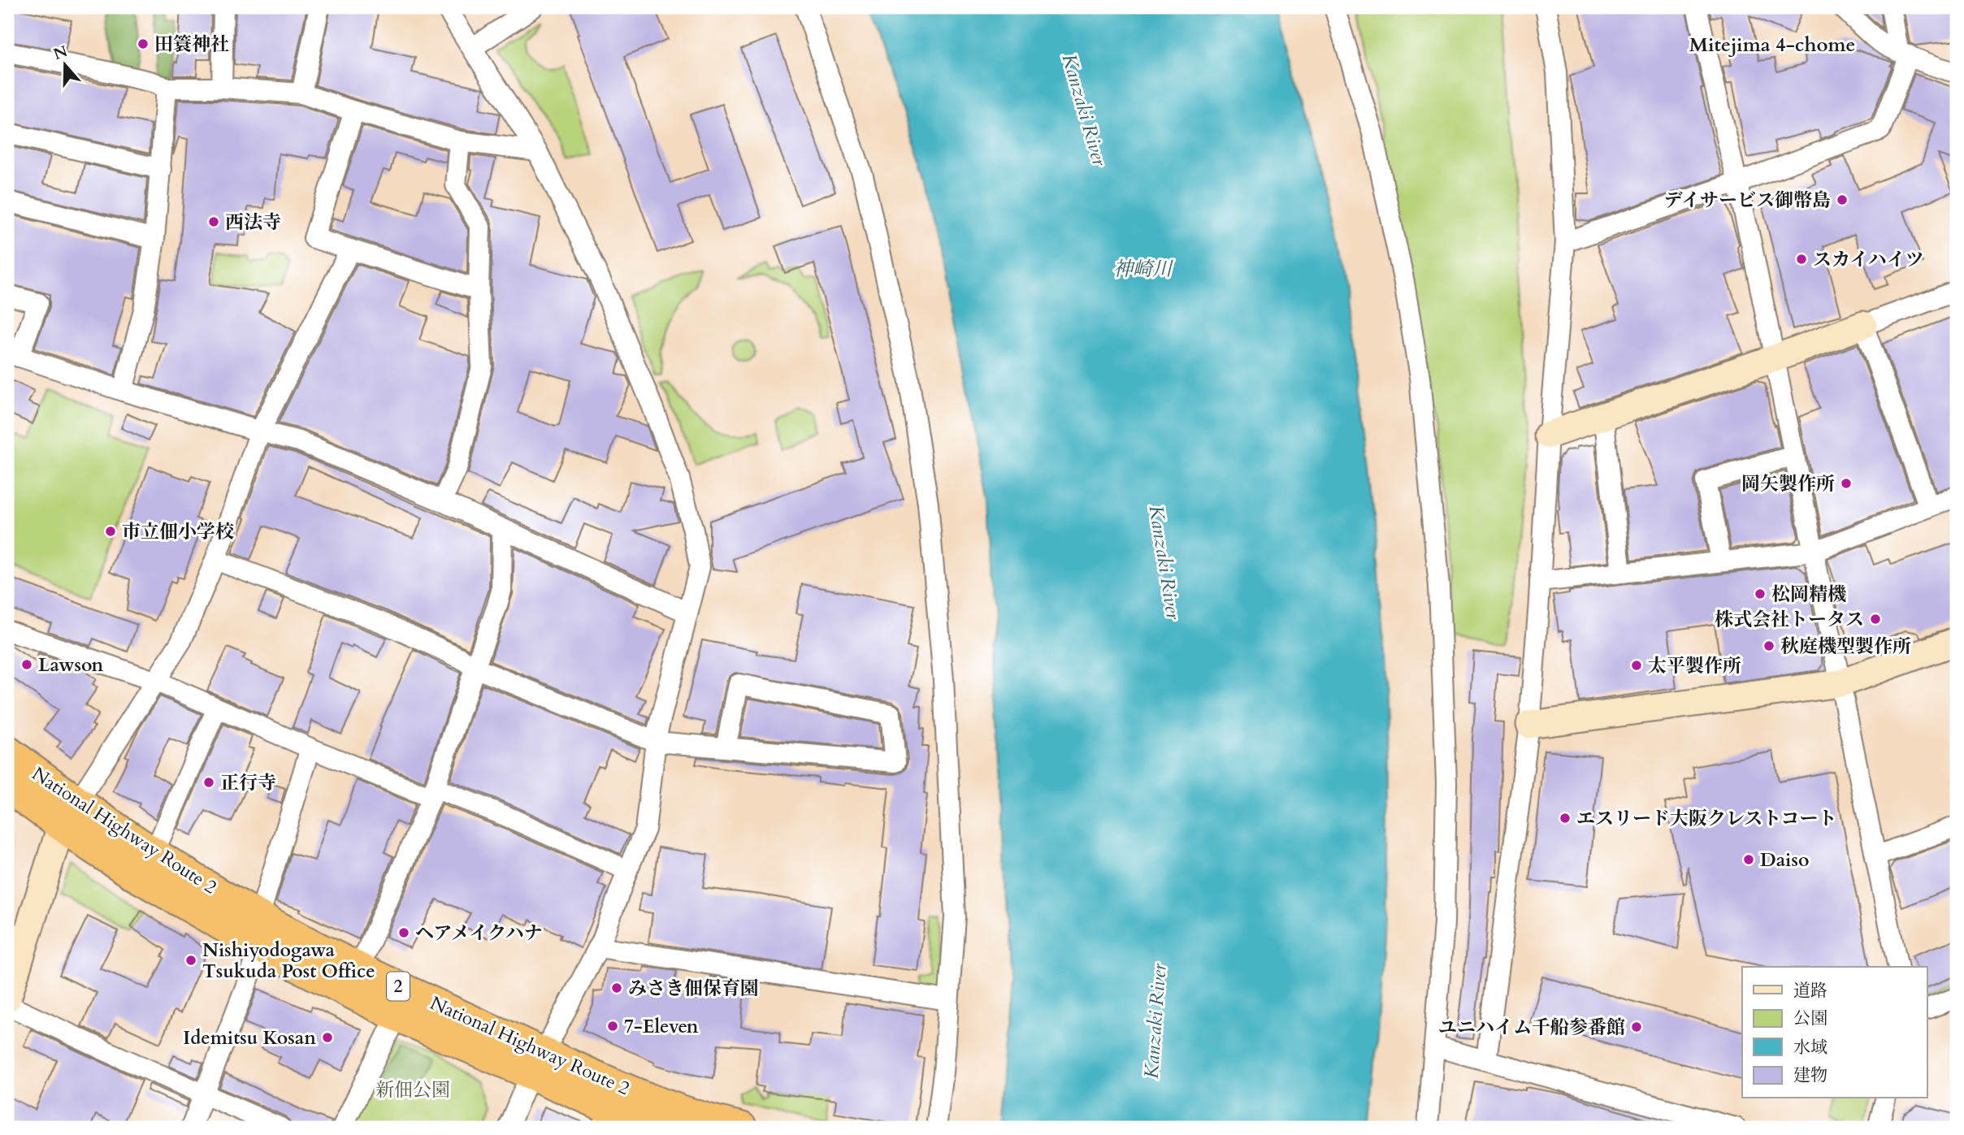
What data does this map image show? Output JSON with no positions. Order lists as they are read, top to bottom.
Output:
{
  "streets": {
    "highway": ["National Highway Route 2", "2"]
  },
  "districts": ["Mitejima 4-chome"],
  "water": ["Kanzaki River", "神崎川"],
  "parks": ["新佃公園"],
  "places": [
    "田簑神社",
    "デイサービス御幣島",
    "西法寺",
    "スカイハイツ",
    "岡矢製作所",
    "市立佃小学校",
    "松岡精機",
    "株式会社トータス",
    "秋庭機型製作所",
    "Lawson",
    "太平製作所",
    "正行寺",
    "エスリード大阪クレストコート",
    "Daiso",
    "ヘアメイクハナ",
    "Nishiyodogawa Tsukuda Post Office",
    "みさき佃保育園",
    "7-Eleven",
    "ユニハイム千船参番館",
    "Idemitsu Kosan"
  ],
  "legend": [
    "道路",
    "公園",
    "水域",
    "建物"
  ],
  "north": "top"
}
